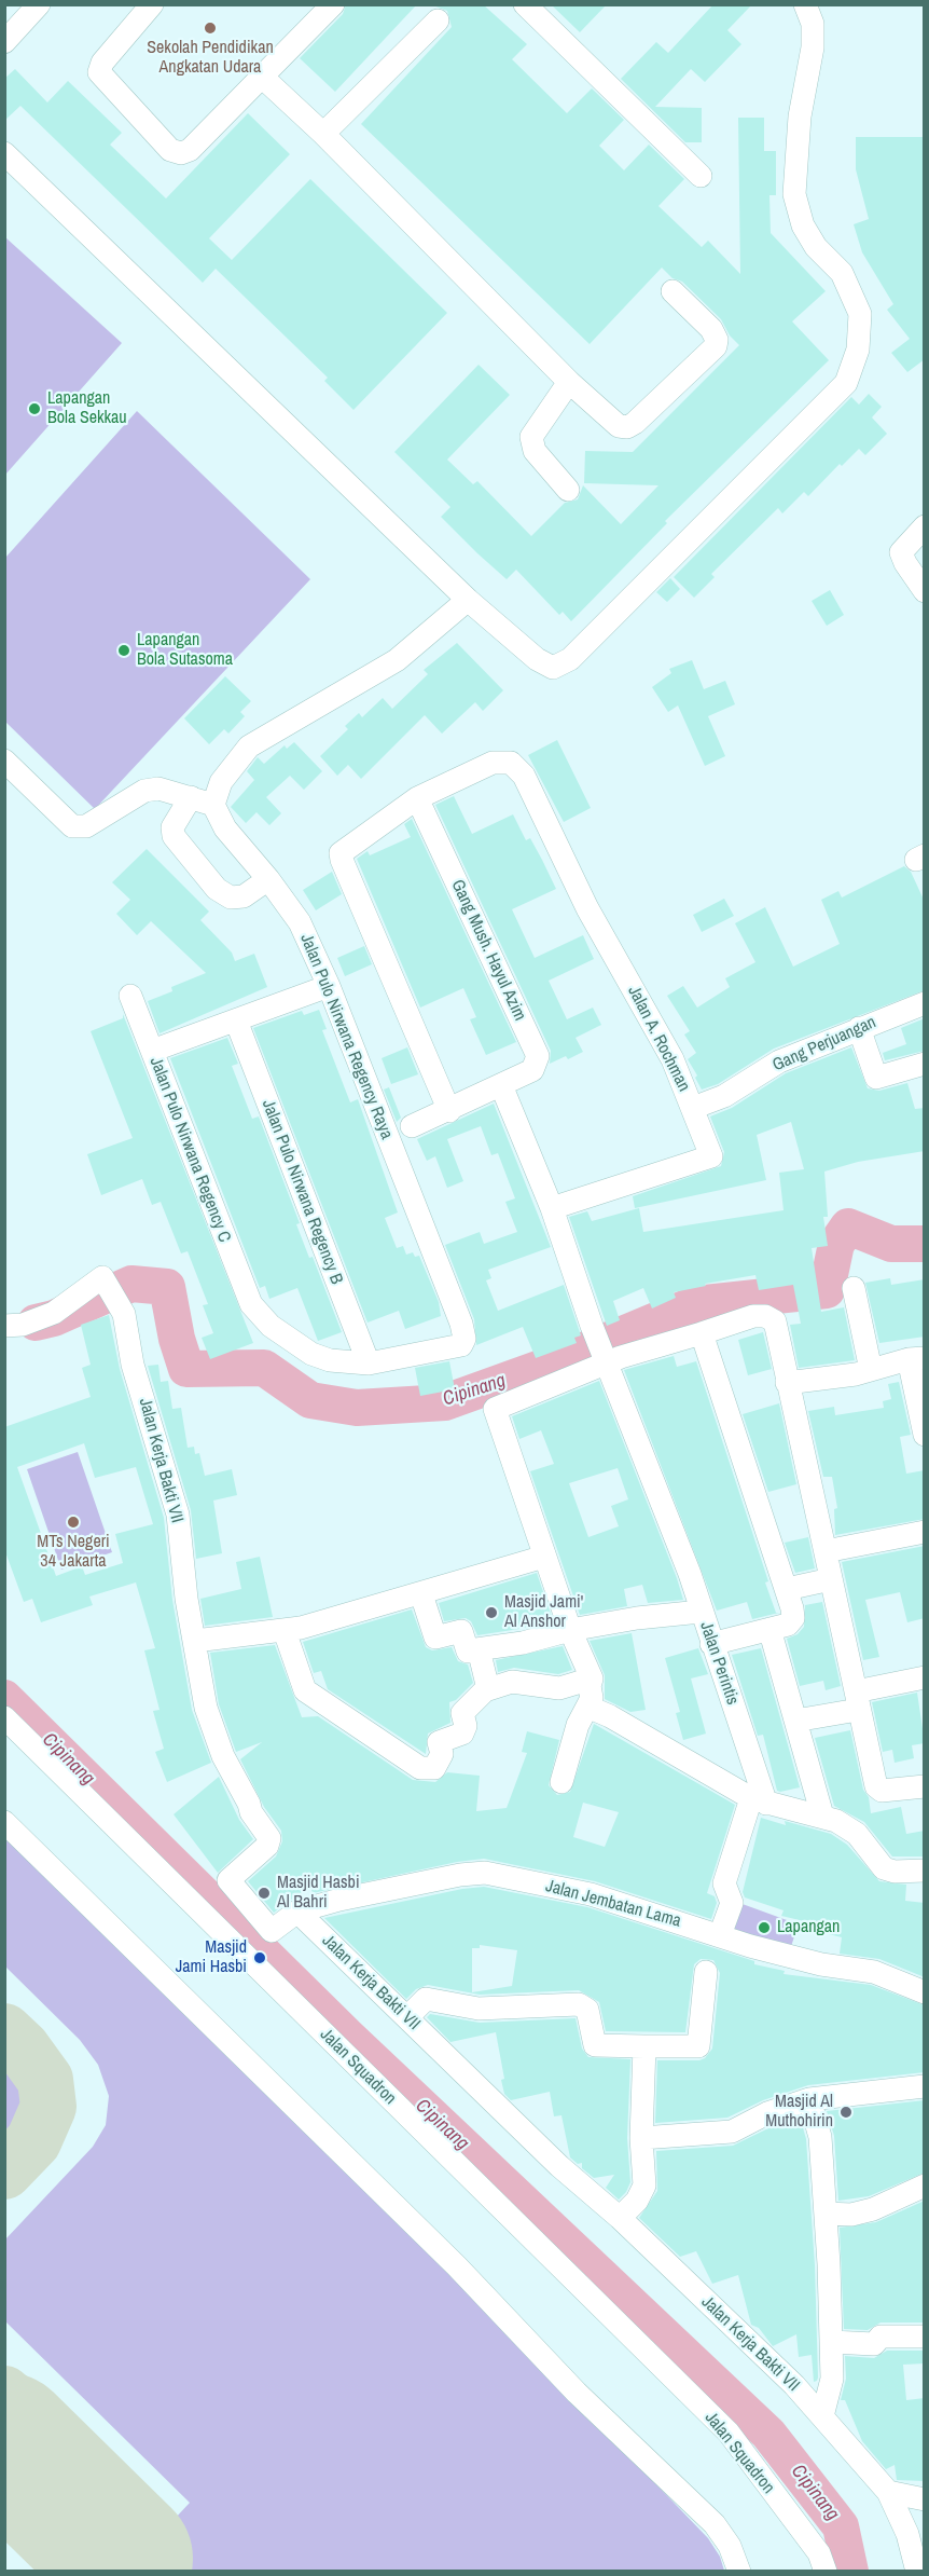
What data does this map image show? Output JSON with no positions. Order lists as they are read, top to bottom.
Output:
{
  "streets": {
    "street": [
      "Gang Mush. Hayul Azim",
      "Jalan Pulo Nirwana Regency Raya",
      "Jalan A. Rochman",
      "Gang Perjuangan",
      "Jalan Pulo Nirwana Regency C",
      "Jalan Pulo Nirwana Regency B",
      "Jalan Kerja Bakti VII",
      "Jalan Perintis",
      "Jalan Jembatan Lama",
      "Jalan Squadron"
    ]
  },
  "crossings": [
    ["Gang Mush. Hayul Azim", "Jalan A. Rochman"],
    ["Jalan Pulo Nirwana Regency Raya", "Jalan Pulo Nirwana Regency C"],
    ["Jalan Pulo Nirwana Regency Raya", "Jalan Pulo Nirwana Regency B"],
    ["Jalan A. Rochman", "Gang Perjuangan"],
    ["Jalan Kerja Bakti VII", "Jalan Jembatan Lama"]
  ],
  "water": ["Cipinang"],
  "places": [
    "Sekolah Pendidikan Angkatan Udara",
    "Lapangan Bola Sekkau",
    "Lapangan Bola Sutasoma",
    "MTs Negeri 34 Jakarta",
    "Masjid Jami' Al Anshor",
    "Masjid Hasbi Al Bahri",
    "Lapangan",
    "Masjid Jami Hasbi",
    "Masjid Al Muthohirin"
  ]
}
